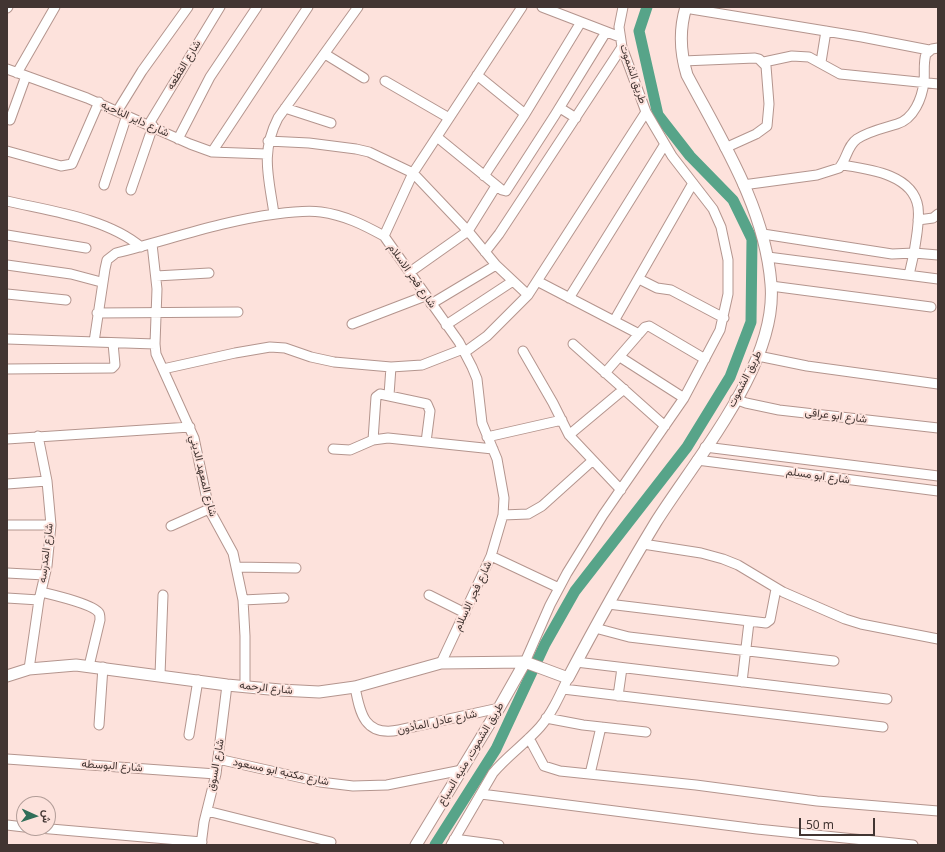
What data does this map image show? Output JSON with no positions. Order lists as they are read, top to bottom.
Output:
{
  "streets": {
    "street": [
      "شارع القطعه",
      "طريق الشموت",
      "شارع داير الناحيه",
      "شارع فجر الاسلام",
      "شارع ابو عراقى",
      "شارع المعهد الديني",
      "شارع ابو مسلم",
      "شارع المدرسه",
      "شارع الرحمه",
      "شارع عادل المأذون",
      "طريق الشموت, منيه السباع",
      "شارع السوق",
      "شارع البوسطه",
      "شارع مكتبه ابو مسعود"
    ]
  },
  "crossings": [
    ["شارع القطعه", "شارع داير الناحيه"],
    ["طريق الشموت", "شارع ابو عراقى"],
    ["طريق الشموت", "شارع ابو مسلم"],
    ["طريق الشموت", "شارع الرحمه"],
    ["طريق الشموت", "طريق الشموت, منيه السباع"],
    ["شارع فجر الاسلام", "شارع المعهد الديني"],
    ["شارع فجر الاسلام", "شارع الرحمه"],
    ["شارع المعهد الديني", "شارع الرحمه"],
    ["شارع المدرسه", "شارع الرحمه"],
    ["شارع الرحمه", "شارع عادل المأذون"],
    ["شارع الرحمه", "طريق الشموت, منيه السباع"],
    ["شارع الرحمه", "شارع السوق"],
    ["شارع عادل المأذون", "طريق الشموت, منيه السباع"],
    ["طريق الشموت, منيه السباع", "شارع مكتبه ابو مسعود"],
    ["شارع السوق", "شارع البوسطه"],
    ["شارع السوق", "شارع مكتبه ابو مسعود"]
  ],
  "scale_bar": "50 m",
  "north": "right"
}
